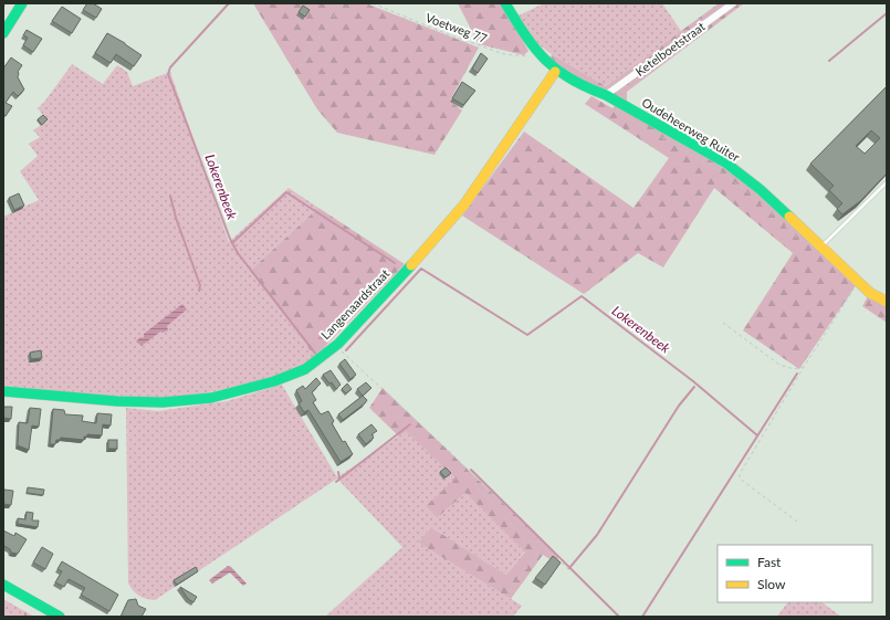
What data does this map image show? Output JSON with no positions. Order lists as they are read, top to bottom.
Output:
{
  "streets": {
    "street": ["Ketelboetstraat", "Oudeheerweg Ruiter", "Langenaardstraat"],
    "path": ["Voetweg 77"]
  },
  "crossings": [
    ["Voetweg 77", "Oudeheerweg Ruiter"],
    ["Ketelboetstraat", "Oudeheerweg Ruiter"],
    ["Oudeheerweg Ruiter", "Langenaardstraat"]
  ],
  "water": ["Lokerenbeek"],
  "legend": ["Fast", "Slow"]
}
